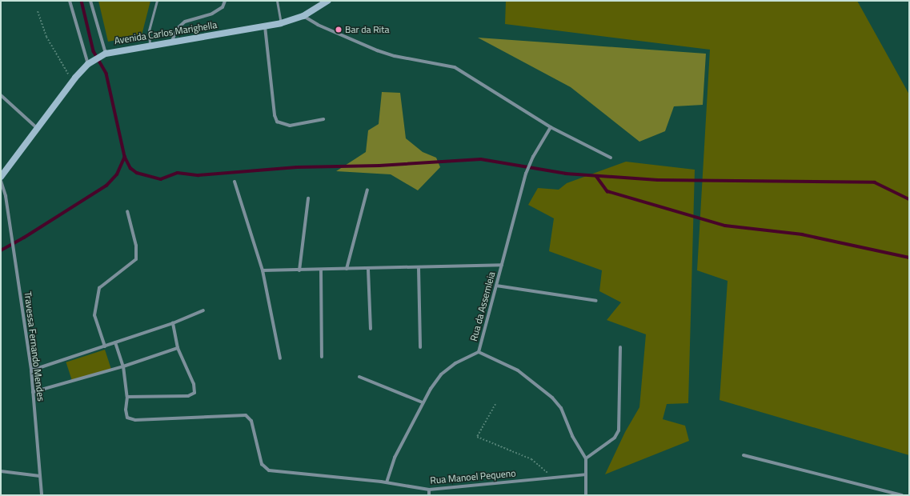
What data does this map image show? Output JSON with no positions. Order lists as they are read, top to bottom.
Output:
{
  "streets": {
    "street": [
      "Avenida Carlos Marighella",
      "Rua da Assemleia",
      "Travessa Fernando Mendes",
      "Rua Manoel Pequeno"
    ]
  },
  "crossings": [
    ["Rua da Assemleia", "Rua Manoel Pequeno"]
  ],
  "places": ["Bar da Rita"]
}
